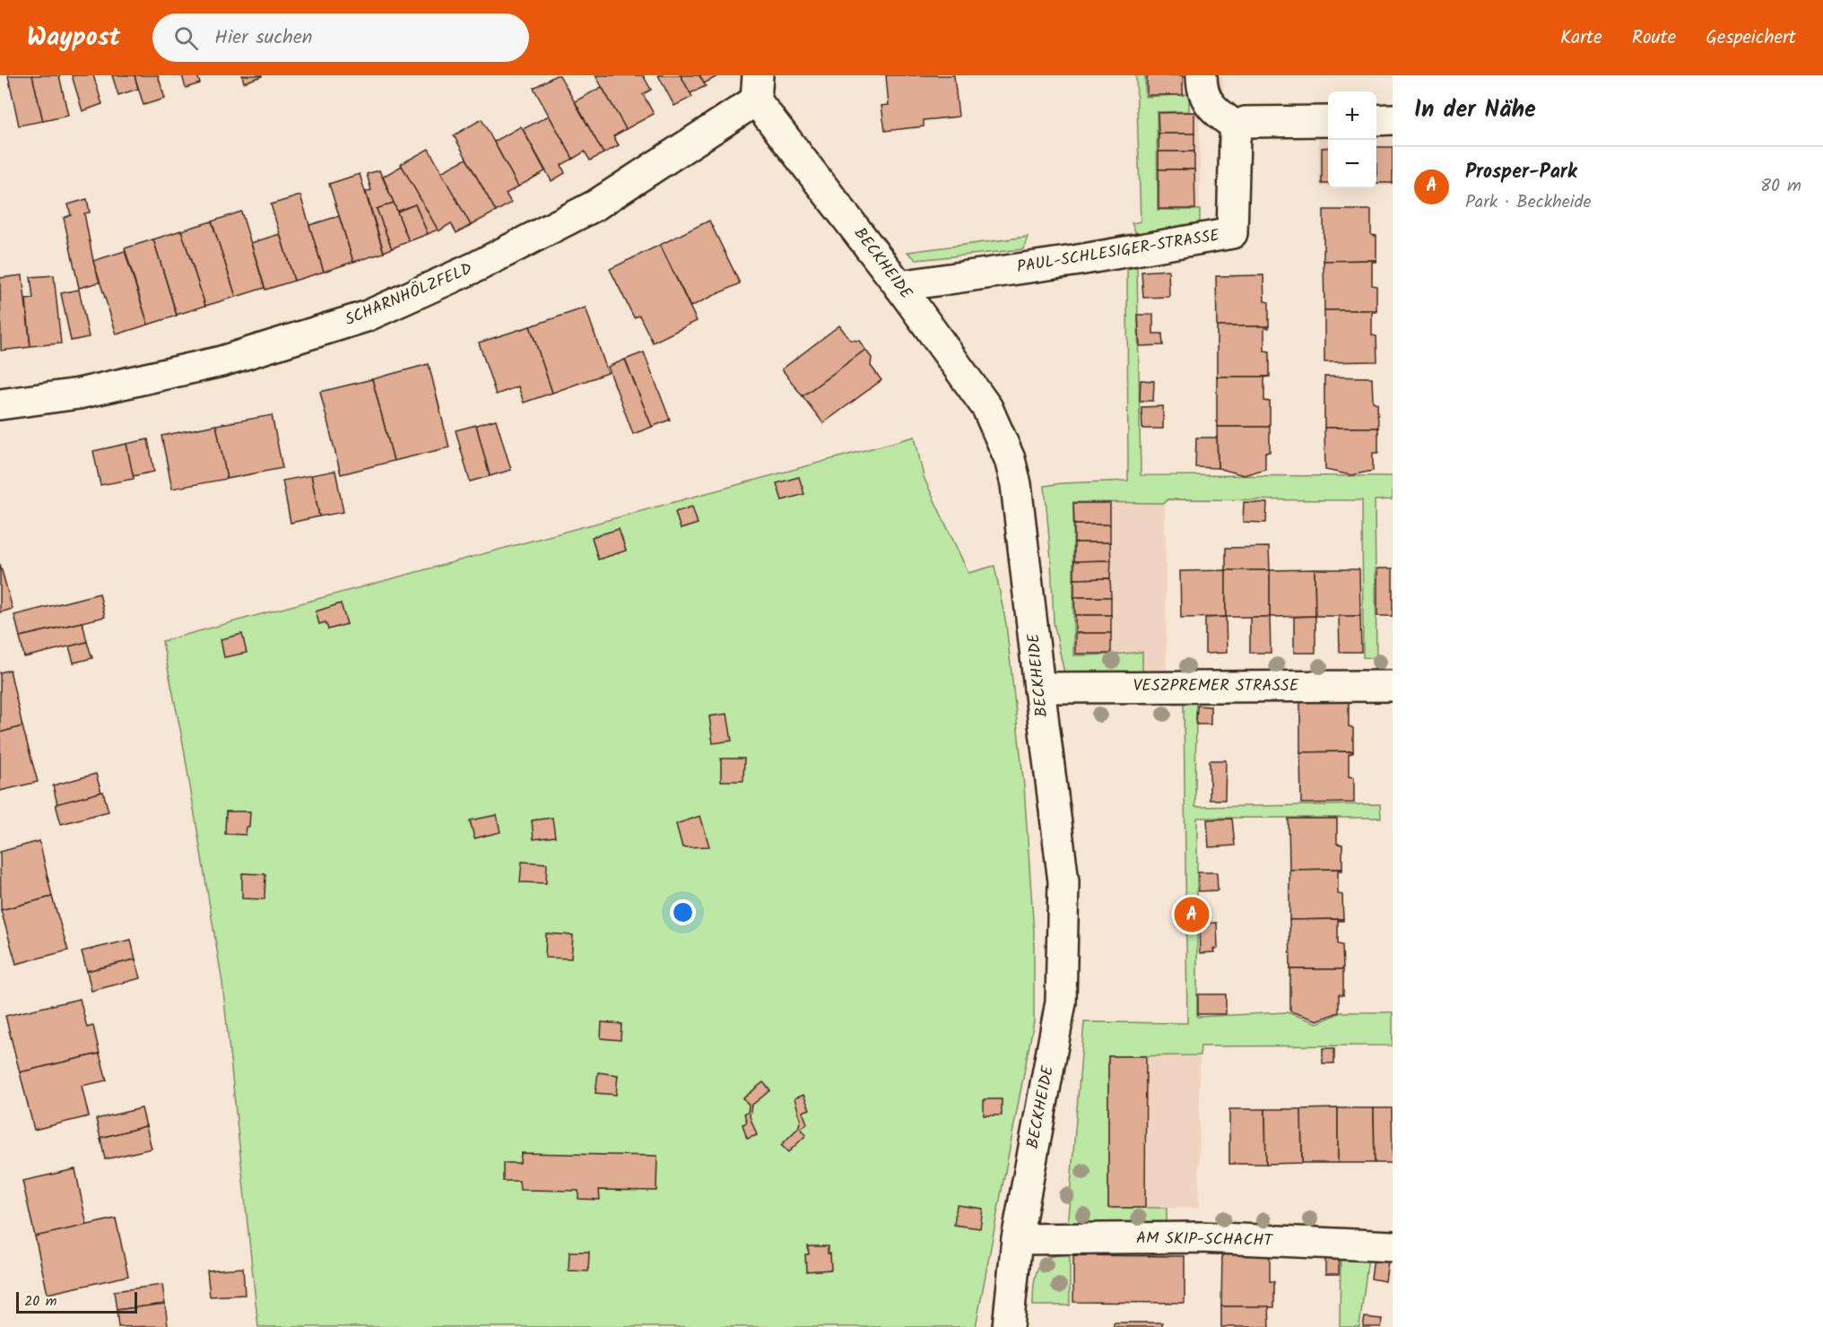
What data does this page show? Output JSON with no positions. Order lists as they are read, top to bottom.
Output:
{
  "streets": {
    "street": [
      "PAUL-SCHLESIGER-STRASSE",
      "BECKHEIDE",
      "SCHARNHÖLZFELD",
      "VESZPREMER STRASSE",
      "AM SKIP-SCHACHT"
    ]
  },
  "crossings": [
    ["PAUL-SCHLESIGER-STRASSE", "BECKHEIDE"],
    ["BECKHEIDE", "SCHARNHÖLZFELD"],
    ["BECKHEIDE", "VESZPREMER STRASSE"],
    ["BECKHEIDE", "AM SKIP-SCHACHT"]
  ],
  "scale_bar": "20 m",
  "page": {
    "header": "Waypost",
    "search": "Hier suchen",
    "nav": ["Karte", "Route", "Gespeichert"],
    "heading": "In der Nähe",
    "map_buttons": ["+", "−"],
    "list": [
      {
        "mark": "A",
        "name": "Prosper-Park",
        "note": "Park · Beckheide",
        "value": "80 m"
      }
    ],
    "pins": "A",
    "scale": "20 m"
  }
}
